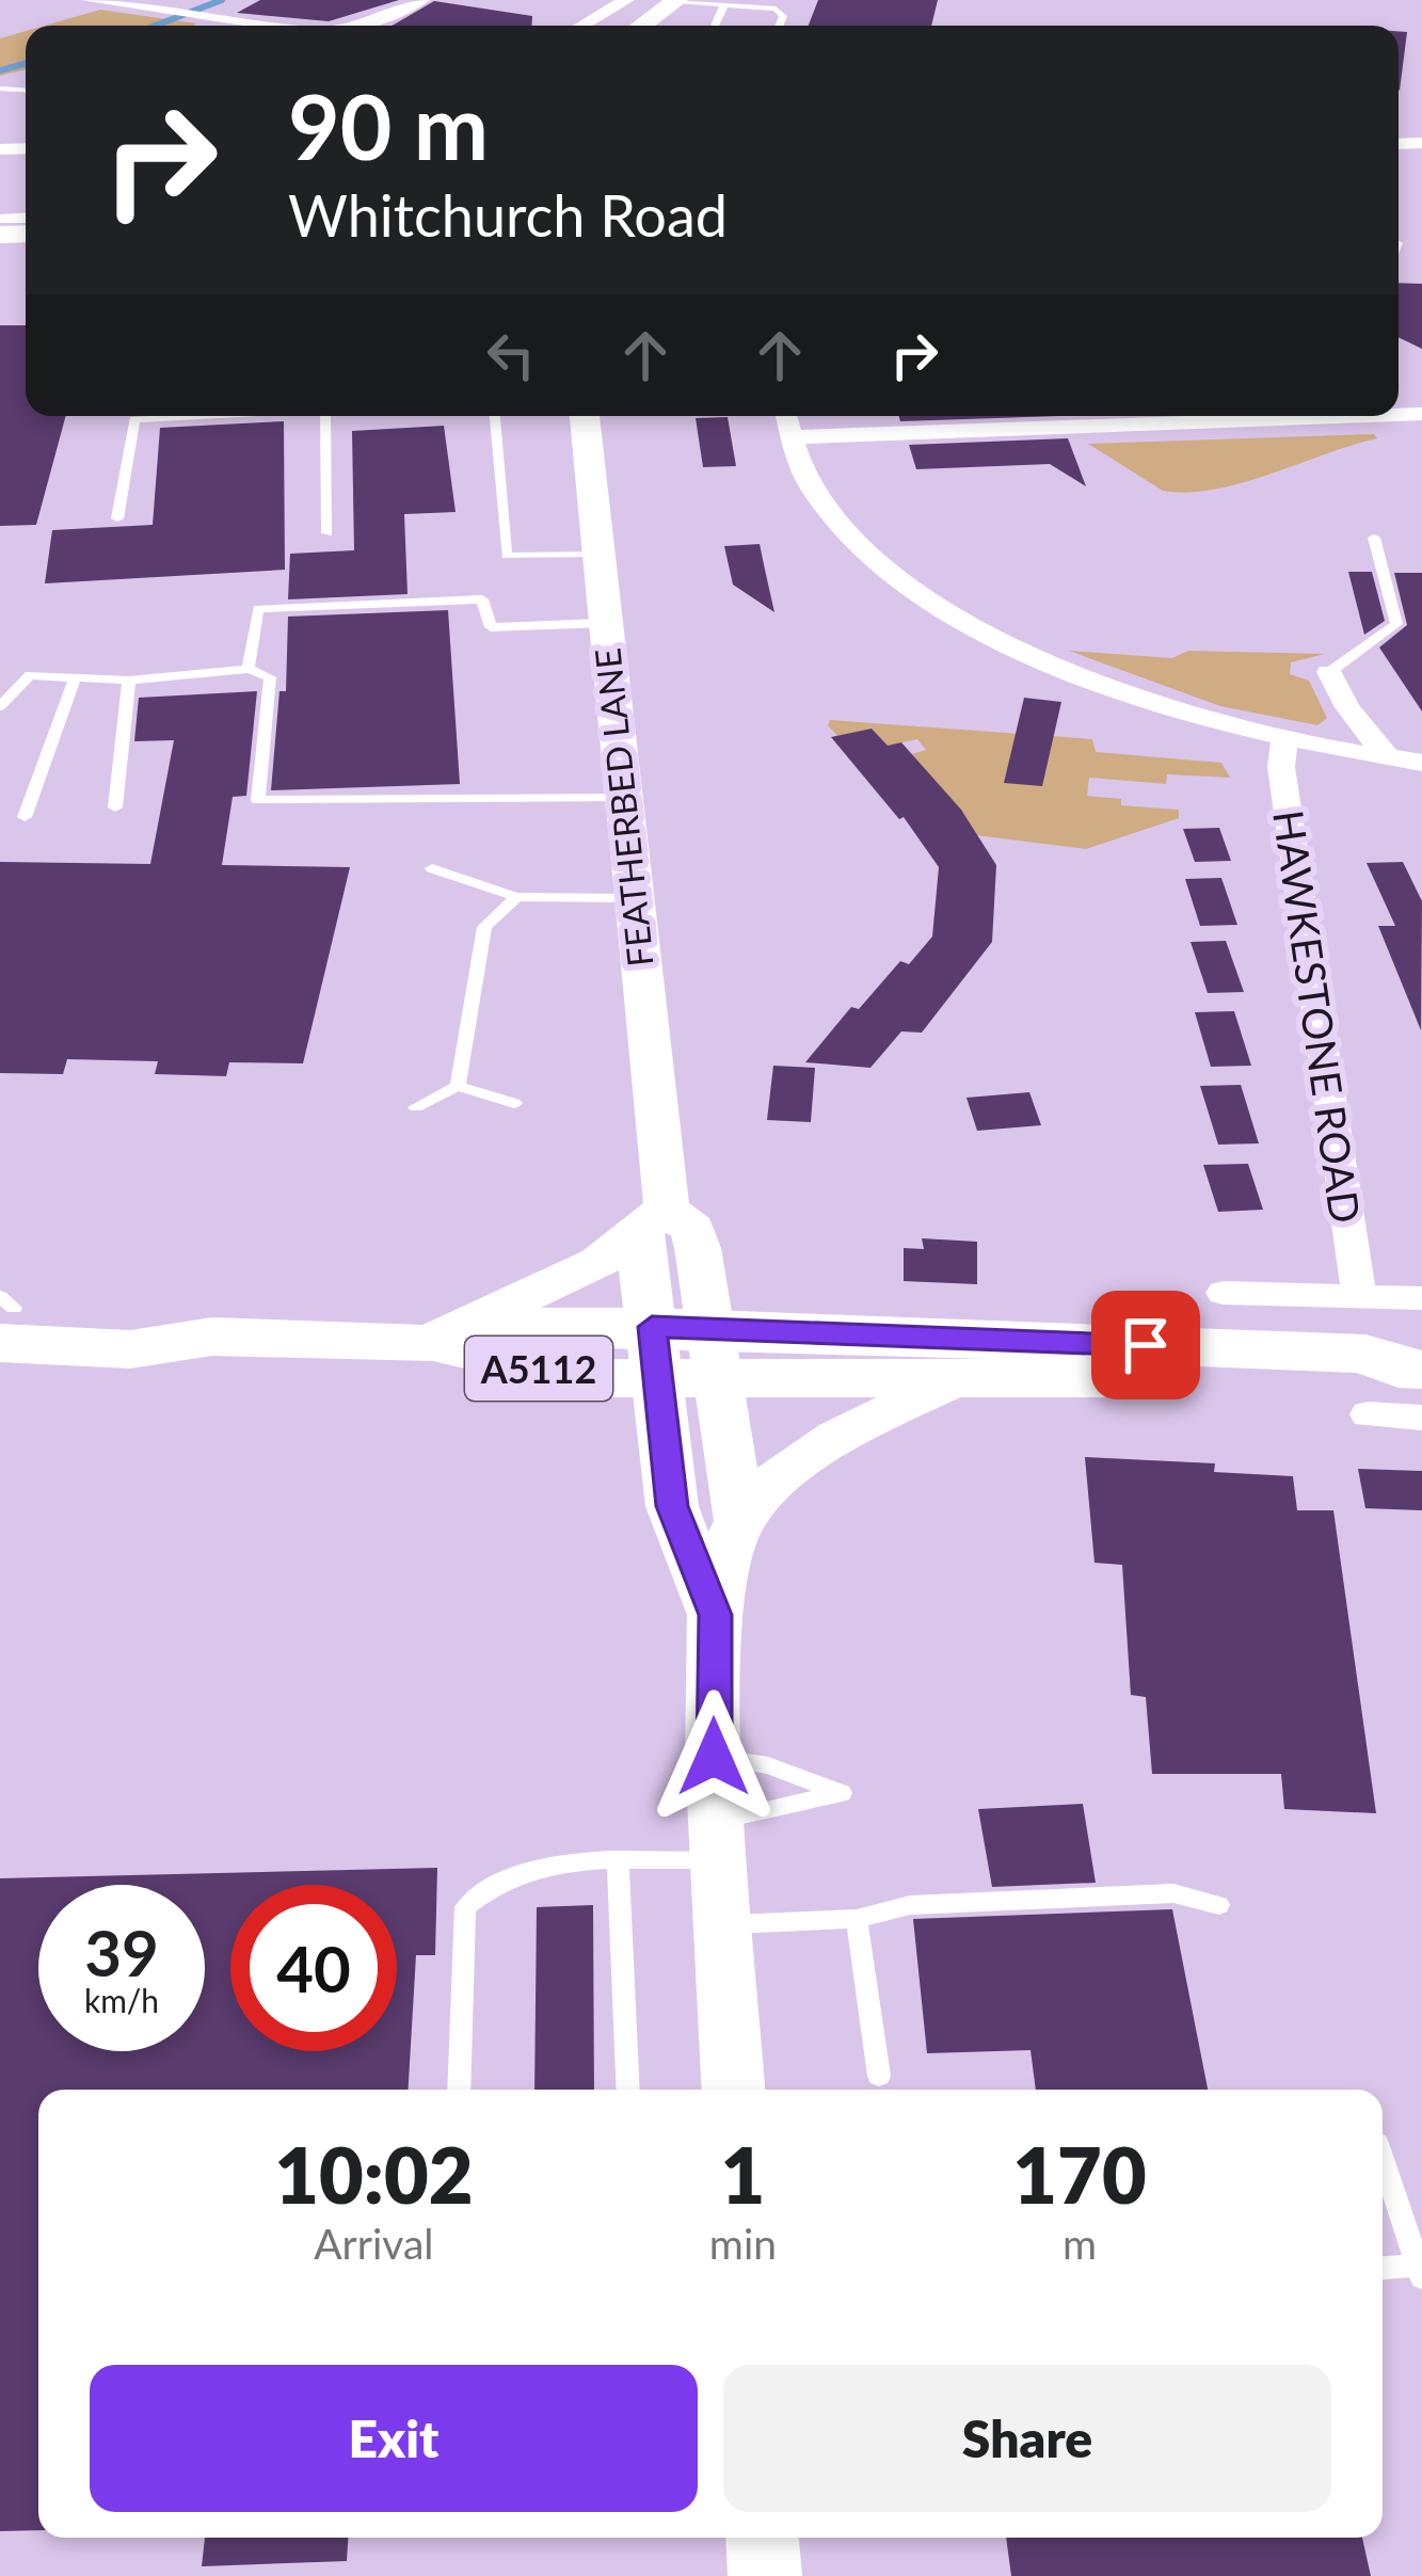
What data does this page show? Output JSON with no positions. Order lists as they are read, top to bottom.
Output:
{
  "streets": {
    "main road": ["A5112"],
    "street": ["FEATHERBED LANE", "HAWKESTONE ROAD"]
  },
  "crossings": [
    ["FEATHERBED LANE", "A5112"]
  ],
  "page": {
    "turn": ["90 m", "Whitchurch Road"],
    "speed": "39 km/h",
    "limit": "40",
    "eta": [
      "10:02",
      "Arrival",
      "1",
      "min",
      "170",
      "m"
    ],
    "buttons": ["Exit", "Share"]
  }
}
